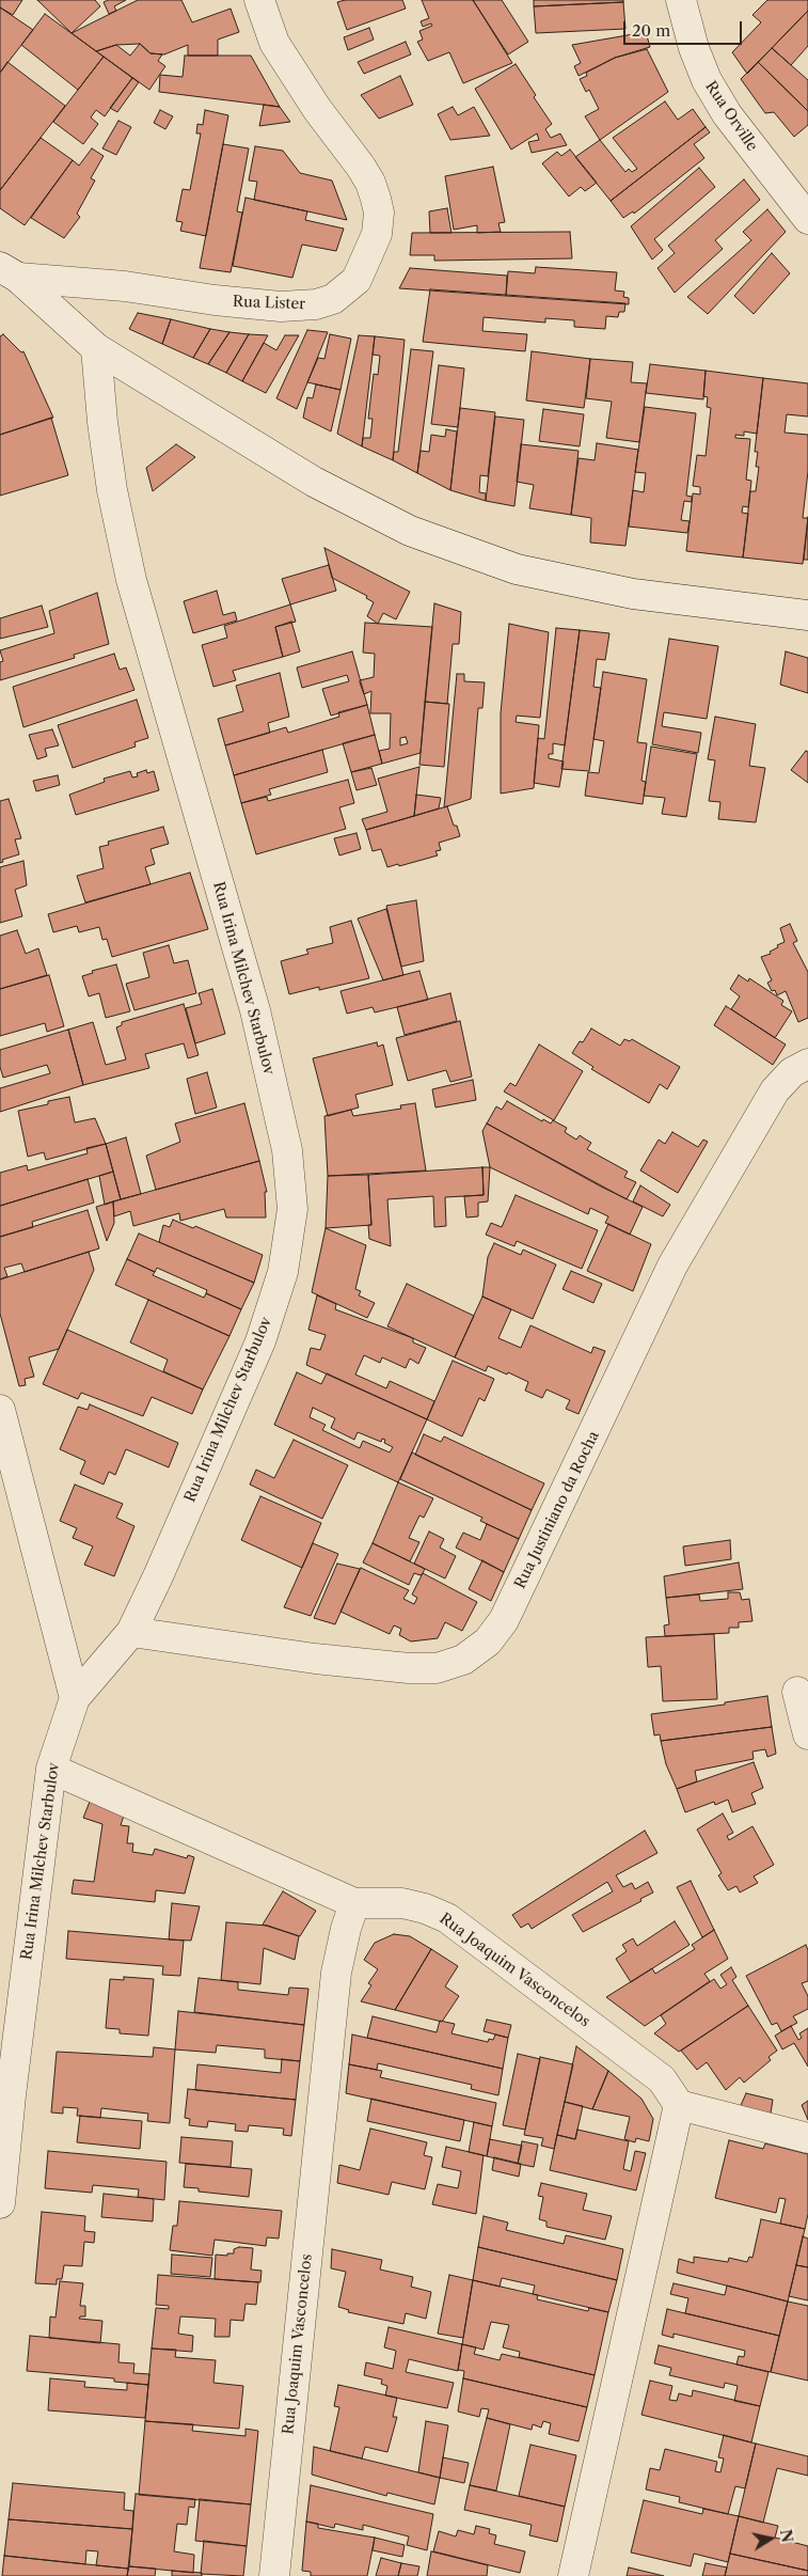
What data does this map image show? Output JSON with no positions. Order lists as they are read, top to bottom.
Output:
{
  "streets": {
    "street": [
      "Rua Orville",
      "Rua Lister",
      "Rua Irina Milchev Starbulov",
      "Rua Justiniano da Rocha",
      "Rua Joaquim Vasconcelos"
    ]
  },
  "crossings": [
    ["Rua Irina Milchev Starbulov", "Rua Justiniano da Rocha"]
  ],
  "scale_bar": "20 m",
  "north": "right"
}
